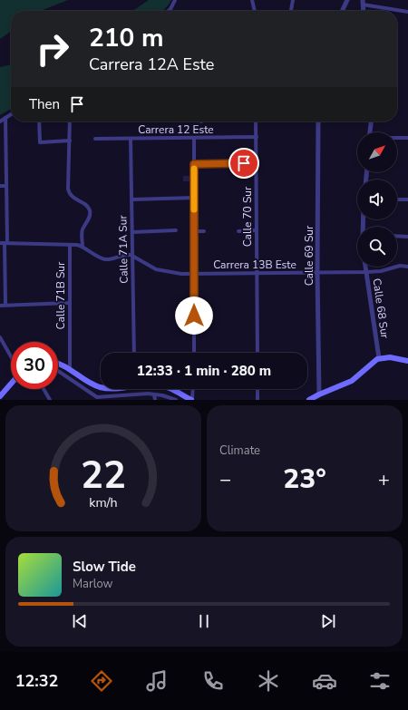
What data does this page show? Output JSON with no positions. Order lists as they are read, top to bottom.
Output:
{
  "streets": {
    "street": [
      "Carrera 12 Este",
      "Calle 70 Sur",
      "Calle 71A Sur",
      "Calle 69 Sur",
      "Carrera 13B Este",
      "Calle 71B Sur",
      "Calle 68 Sur"
    ]
  },
  "crossings": [
    ["Carrera 12 Este", "Calle 70 Sur"],
    ["Carrera 12 Este", "Calle 71A Sur"],
    ["Calle 70 Sur", "Carrera 13B Este"],
    ["Calle 71A Sur", "Carrera 13B Este"],
    ["Calle 69 Sur", "Carrera 13B Este"],
    ["Carrera 13B Este", "Calle 68 Sur"]
  ],
  "north": "top right",
  "page": {
    "turn": ["210 m", "Carrera 12A Este"],
    "then": "Then",
    "limit": "30",
    "trip": "12:33 · 1 min · 280 m",
    "tile": "Climate",
    "heat": ["−", "23°", "+"],
    "song": ["Slow Tide", "Marlow"],
    "tabs": "12:32",
    "gauge": ["22", "km/h"]
  }
}
